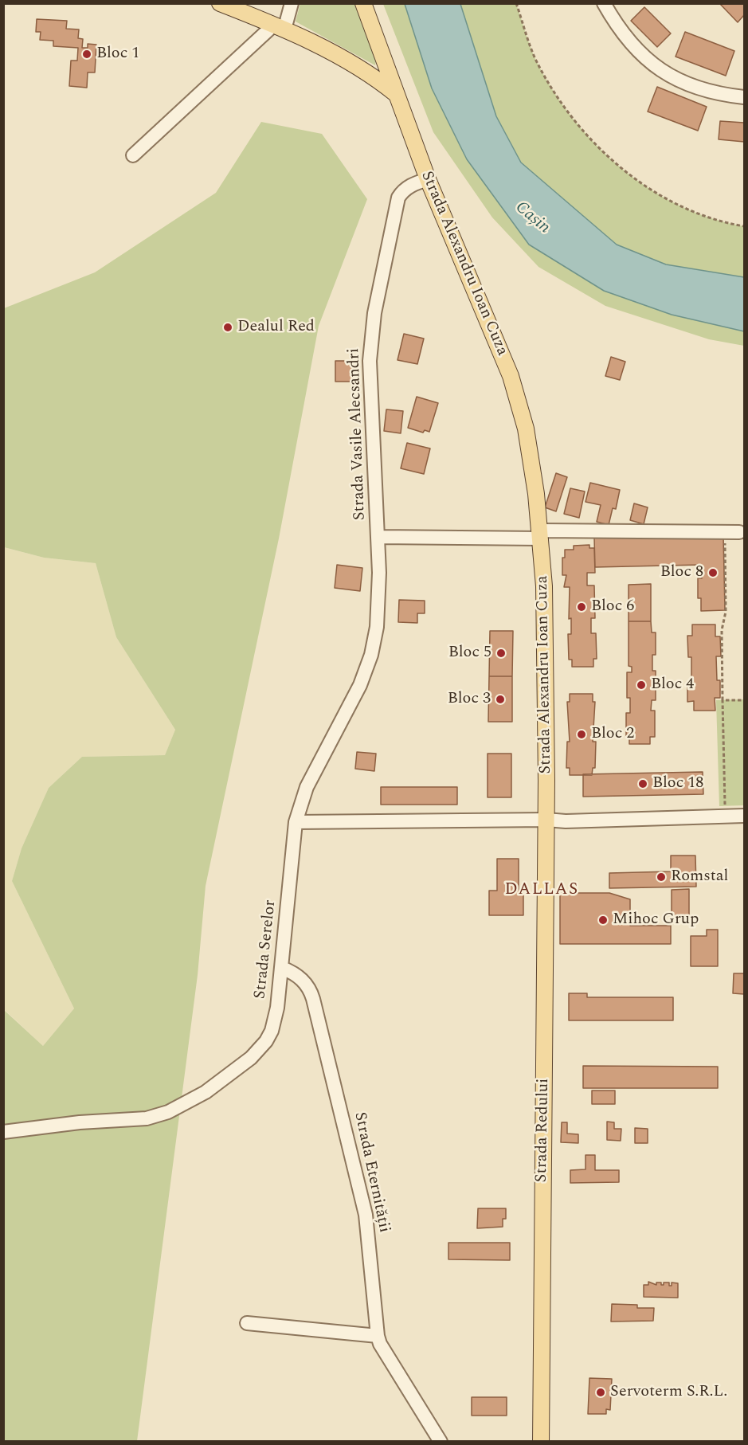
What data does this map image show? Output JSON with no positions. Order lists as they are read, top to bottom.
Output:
{
  "streets": {
    "main road": ["Strada Alexandru Ioan Cuza", "Strada Redului"],
    "street": ["Strada Vasile Alecsandri", "Strada Serelor", "Strada Eternității"]
  },
  "crossings": [
    ["Strada Alexandru Ioan Cuza", "Strada Vasile Alecsandri"],
    ["Strada Alexandru Ioan Cuza", "Strada Redului"],
    ["Strada Vasile Alecsandri", "Strada Serelor"],
    ["Strada Serelor", "Strada Eternității"]
  ],
  "districts": ["DALLAS"],
  "water": ["Cașin"],
  "places": [
    "Bloc 1",
    "Dealul Red",
    "Bloc 8",
    "Bloc 6",
    "Bloc 5",
    "Bloc 4",
    "Bloc 3",
    "Bloc 2",
    "Bloc 18",
    "Romstal",
    "Mihoc Grup",
    "Servoterm S.R.L."
  ]
}
